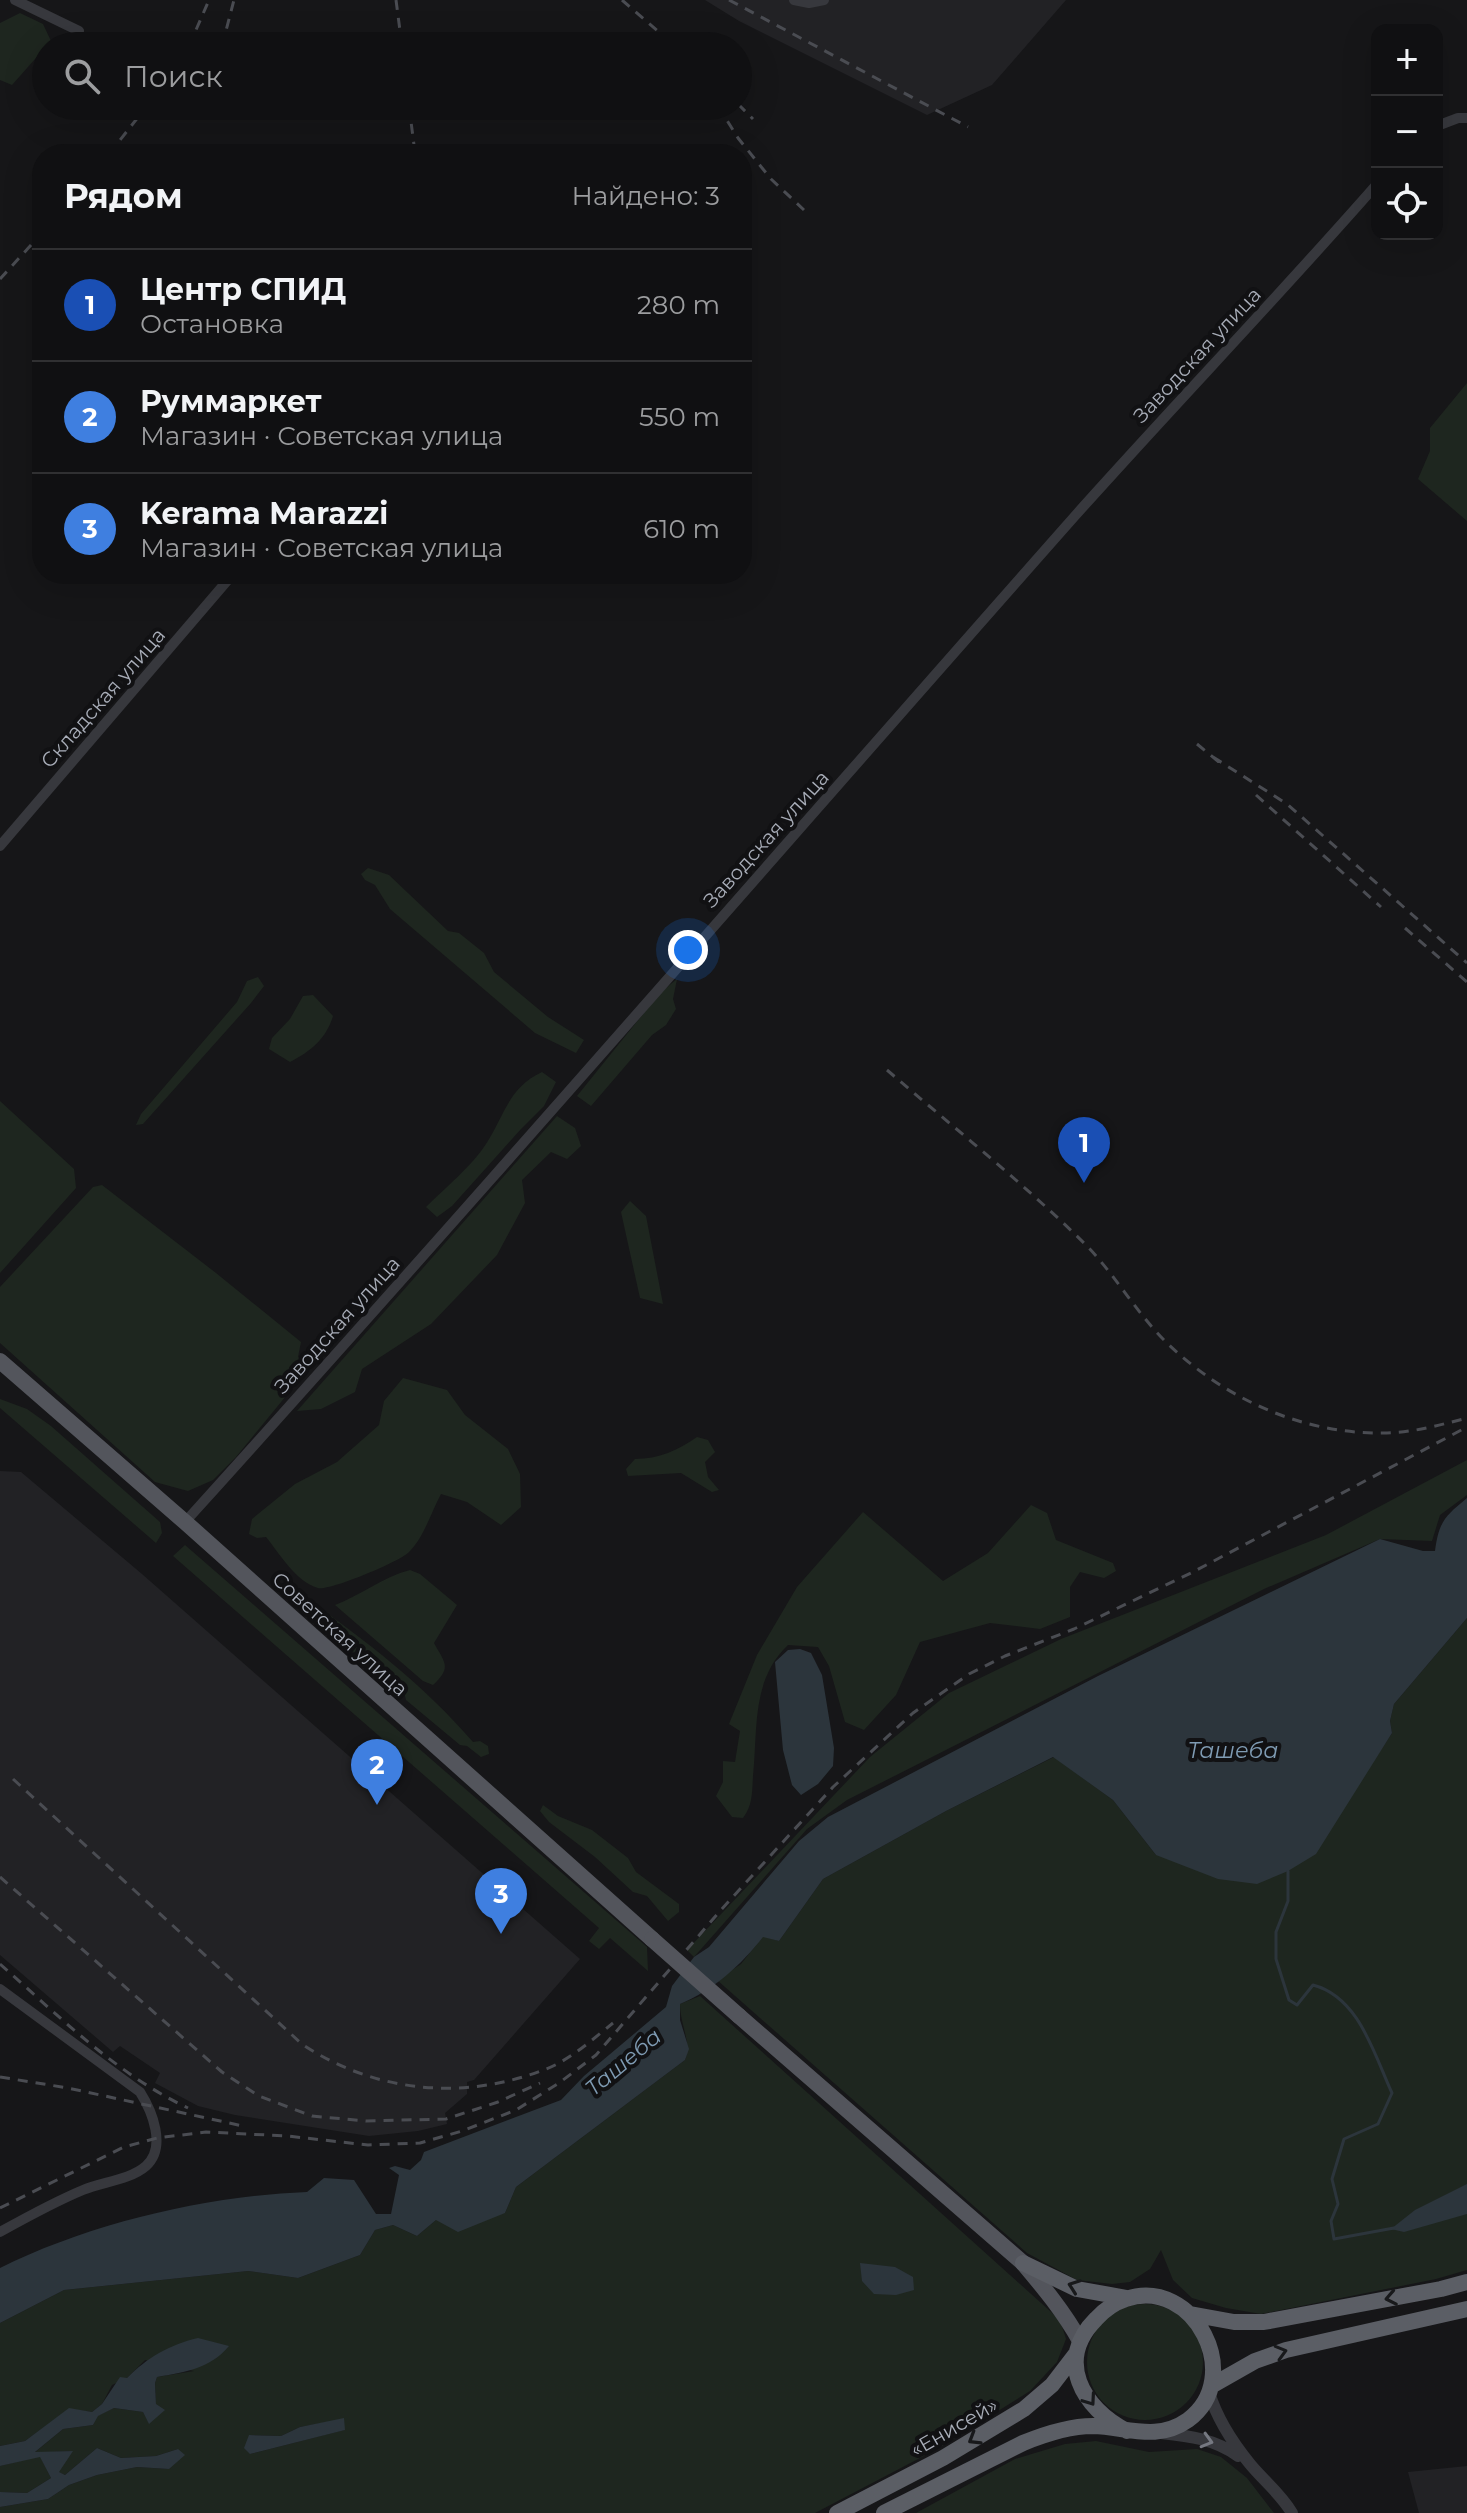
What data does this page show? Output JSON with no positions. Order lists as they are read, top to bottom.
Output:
{
  "streets": {
    "highway": ["«Енисей»"],
    "main road": ["Советская улица"],
    "street": ["Заводская улица", "Складская улица"]
  },
  "crossings": [
    ["Заводская улица", "Советская улица"],
    ["Советская улица", "«Енисей»"]
  ],
  "water": ["Ташеба"],
  "page": {
    "map_buttons": ["+", "−"],
    "search": "Поиск",
    "heading": ["Рядом", "Найдено: 3"],
    "list": [
      {
        "mark": "1",
        "name": "Центр СПИД",
        "note": "Остановка",
        "value": "280 m"
      },
      {
        "mark": "2",
        "name": "Руммаркет",
        "note": "Магазин · Советская улица",
        "value": "550 m"
      },
      {
        "mark": "3",
        "name": "Kerama Marazzi",
        "note": "Магазин · Советская улица",
        "value": "610 m"
      }
    ],
    "pins": ["1", "2", "3"]
  }
}
